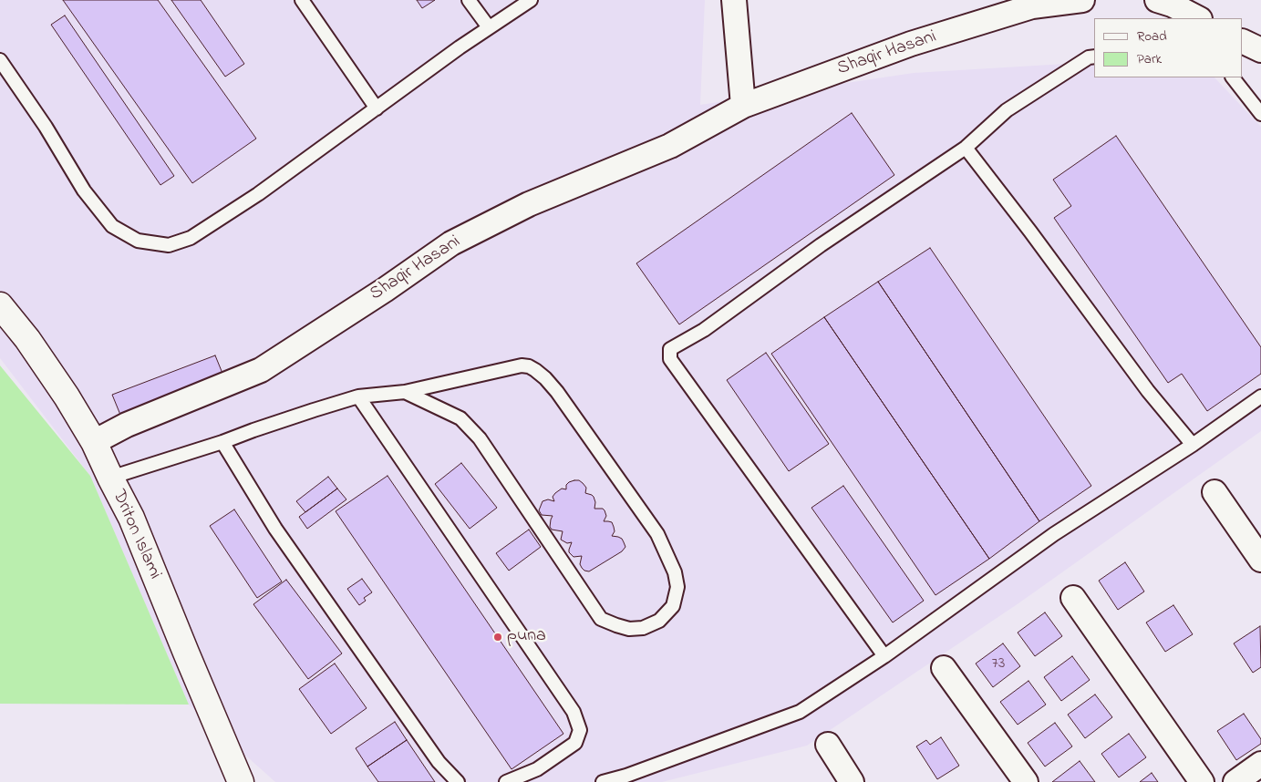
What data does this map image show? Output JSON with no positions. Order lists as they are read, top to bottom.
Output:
{
  "streets": {
    "street": ["Shaqir Hasani", "Driton Islami"]
  },
  "crossings": [
    ["Shaqir Hasani", "Driton Islami"]
  ],
  "places": ["puna"],
  "house_numbers": ["73"],
  "legend": ["Road", "Park"]
}
